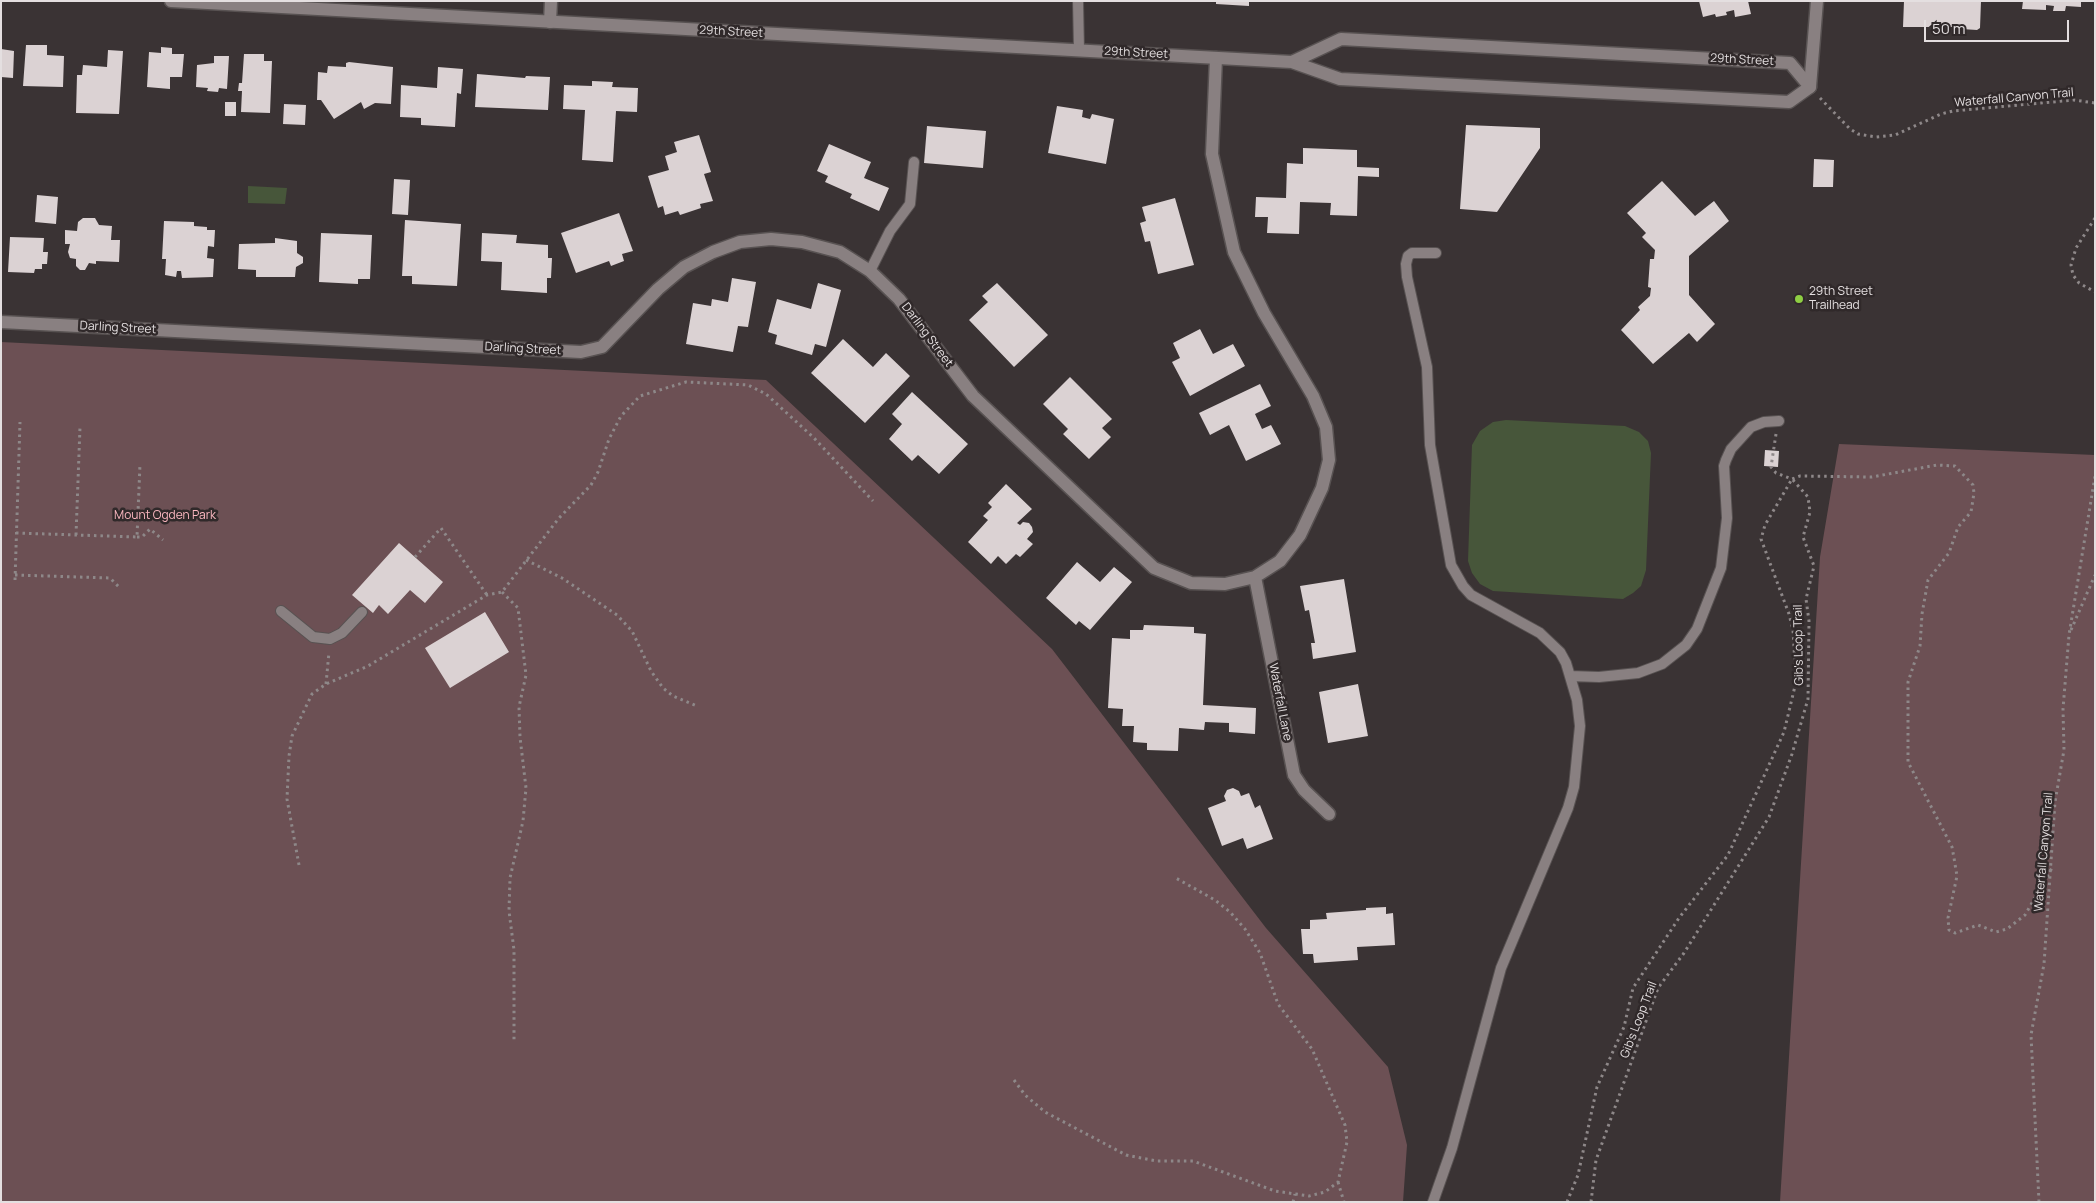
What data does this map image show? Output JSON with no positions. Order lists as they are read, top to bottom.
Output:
{
  "streets": {
    "street": ["29th Street", "Darling Street", "Waterfall Lane"],
    "path": ["Waterfall Canyon Trail", "Gib's Loop Trail"]
  },
  "crossings": [
    ["29th Street", "Waterfall Canyon Trail"],
    ["29th Street", "Darling Street"],
    ["Darling Street", "Waterfall Lane"]
  ],
  "parks": ["Mount Ogden Park"],
  "places": ["29th Street Trailhead"],
  "scale_bar": "50 m"
}
